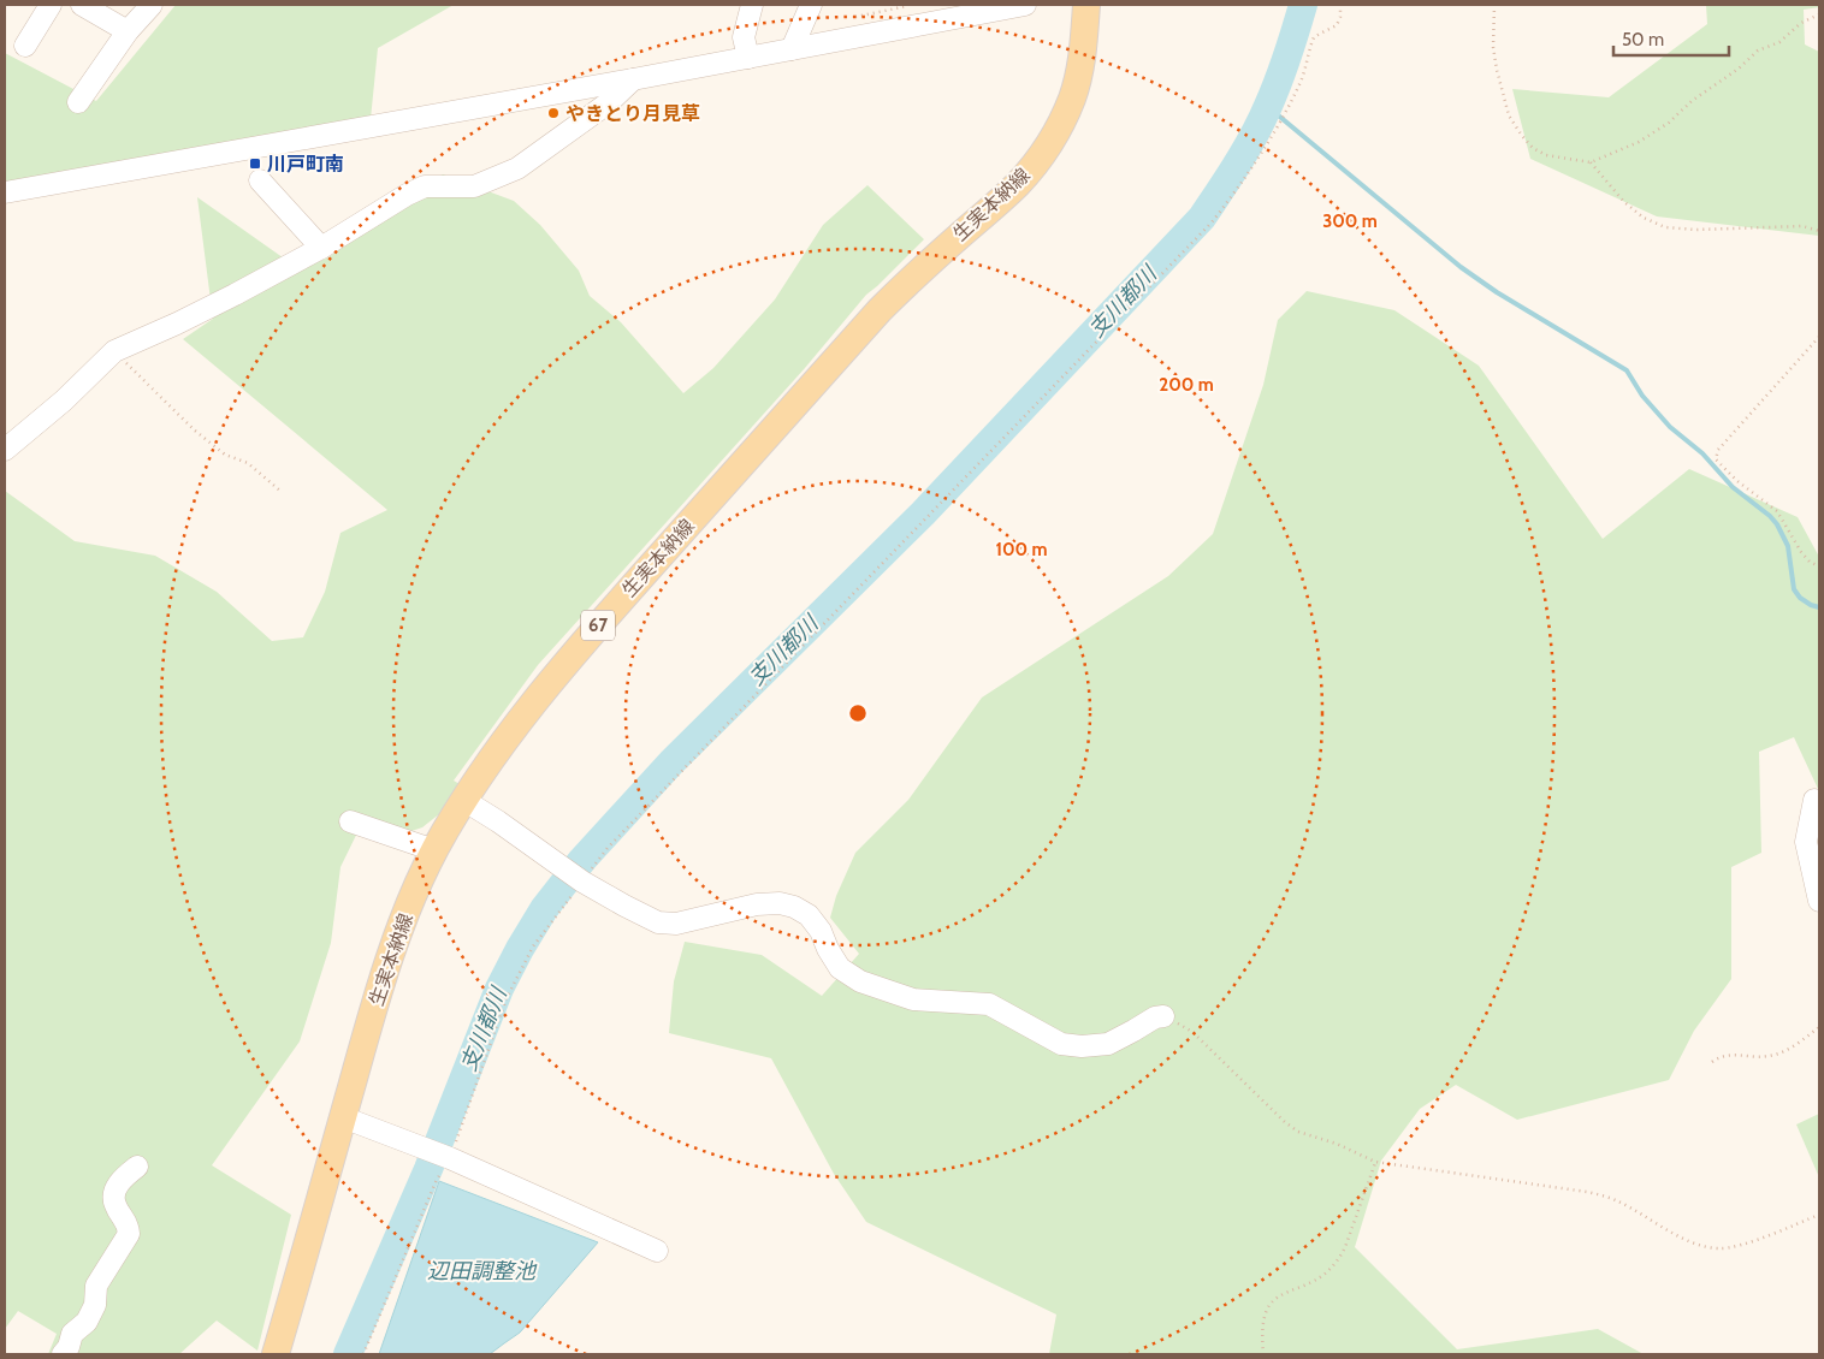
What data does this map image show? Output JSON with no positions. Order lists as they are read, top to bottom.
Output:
{
  "streets": {
    "main road": ["生実本納線", "67"]
  },
  "water": ["支川都川", "辺田調整池"],
  "places": {
    "other": ["やきとり月見草"],
    "transit": ["川戸町南"]
  },
  "scale_bar": "50 m",
  "rings": ["300 m", "200 m", "100 m"]
}
